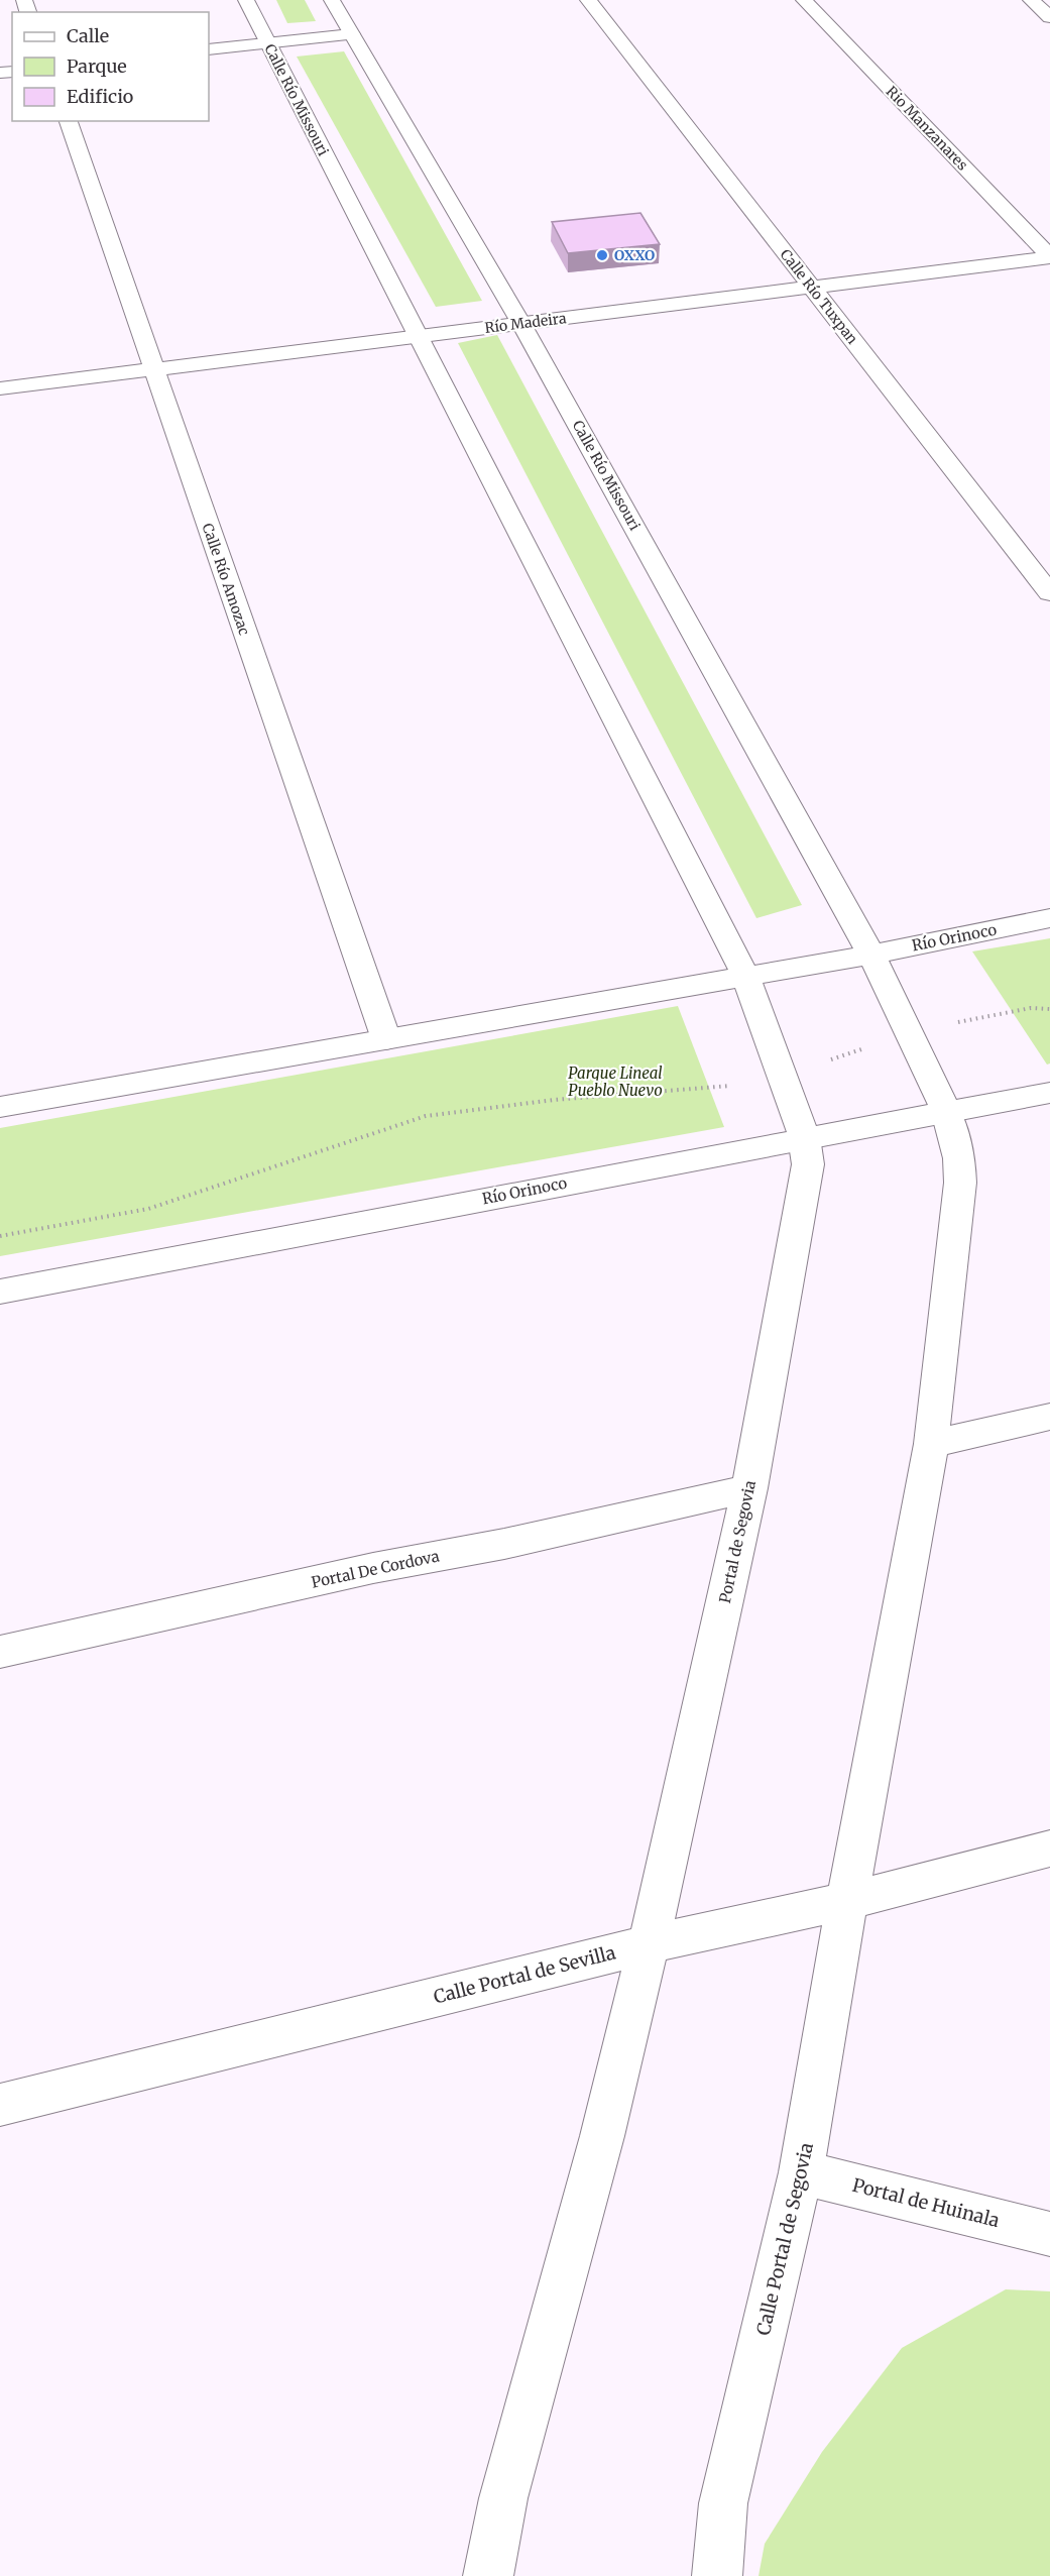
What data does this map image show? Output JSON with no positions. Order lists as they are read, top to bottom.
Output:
{
  "streets": {
    "street": [
      "Calle Río Missouri",
      "Rio Manzanares",
      "Calle Río Tuxpan",
      "Río Madeira",
      "Calle Río Amozac",
      "Río Orinoco",
      "Portal de Segovia",
      "Portal De Cordova",
      "Calle Portal de Sevilla",
      "Portal de Huinala",
      "Calle Portal de Segovia"
    ]
  },
  "crossings": [
    ["Calle Río Missouri", "Río Madeira"],
    ["Calle Río Missouri", "Río Orinoco"],
    ["Calle Río Missouri", "Portal de Segovia"],
    ["Rio Manzanares", "Río Madeira"],
    ["Calle Río Tuxpan", "Río Madeira"],
    ["Río Madeira", "Calle Río Amozac"],
    ["Calle Río Amozac", "Río Orinoco"],
    ["Río Orinoco", "Portal de Segovia"],
    ["Portal de Segovia", "Portal De Cordova"],
    ["Portal de Segovia", "Calle Portal de Sevilla"],
    ["Calle Portal de Sevilla", "Calle Portal de Segovia"],
    ["Portal de Huinala", "Calle Portal de Segovia"]
  ],
  "parks": ["Parque Lineal Pueblo Nuevo"],
  "places": ["OXXO"],
  "legend": ["Calle", "Parque", "Edificio"]
}
